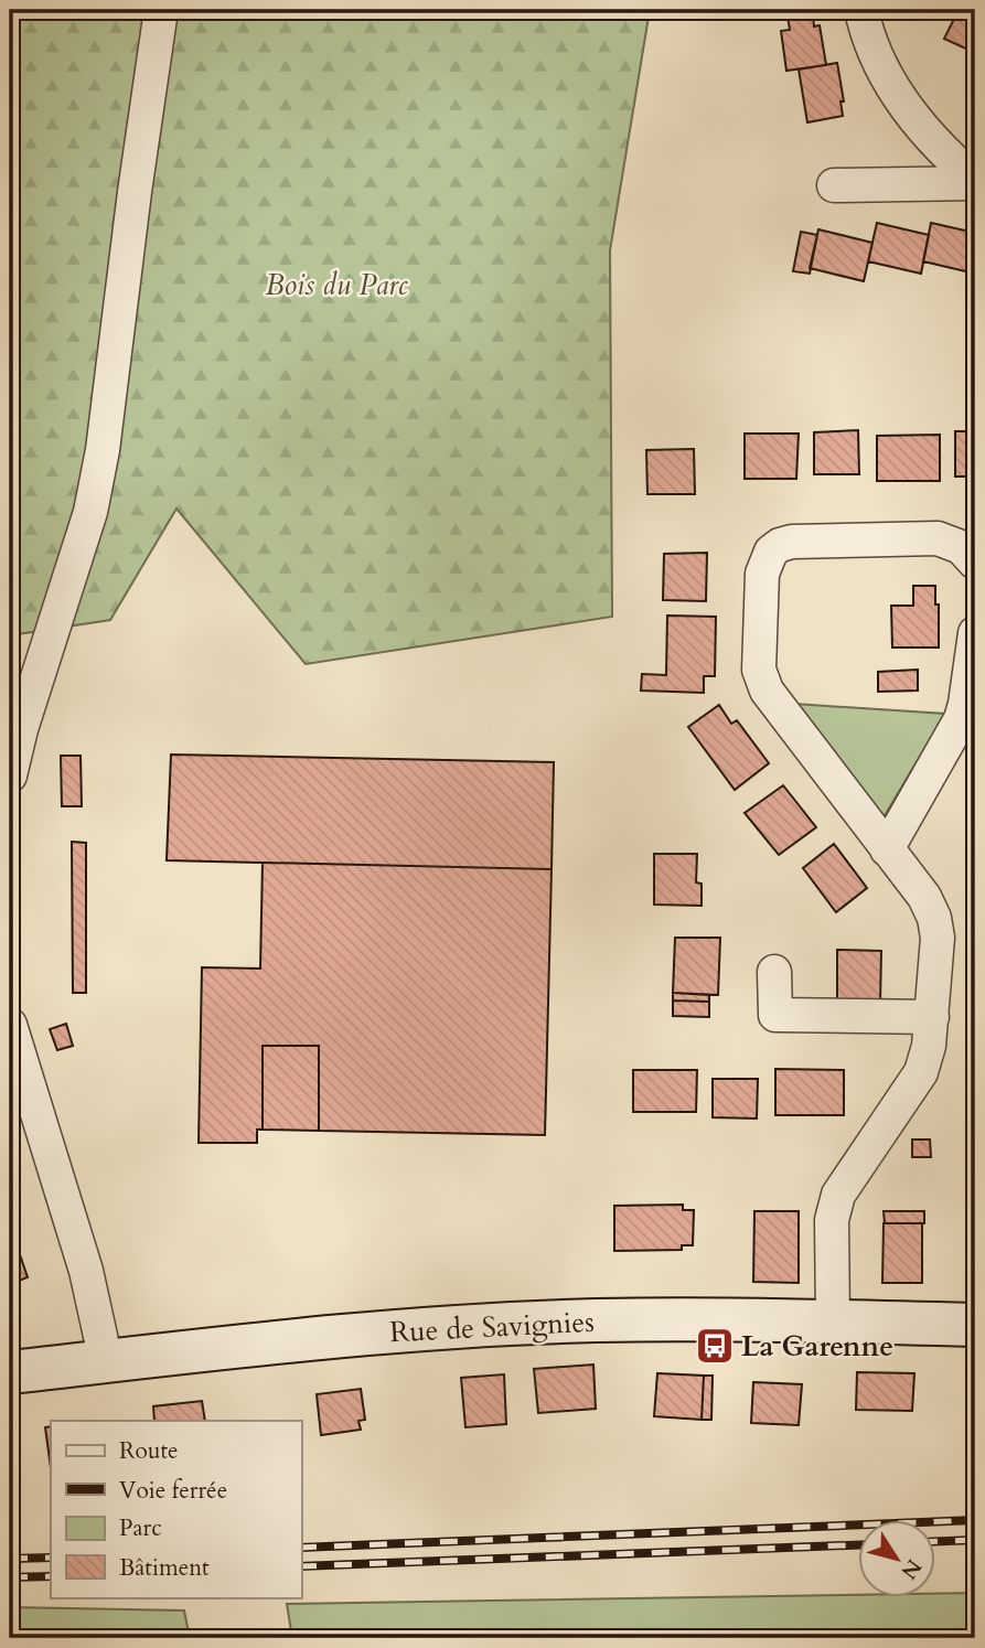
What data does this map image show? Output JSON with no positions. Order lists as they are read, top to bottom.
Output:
{
  "streets": {
    "street": ["Rue de Savignies"]
  },
  "parks": ["Bois du Parc"],
  "places": {
    "bus stop": ["La Garenne"]
  },
  "legend": [
    "Route",
    "Voie ferrée",
    "Parc",
    "Bâtiment"
  ],
  "north": "bottom right"
}
